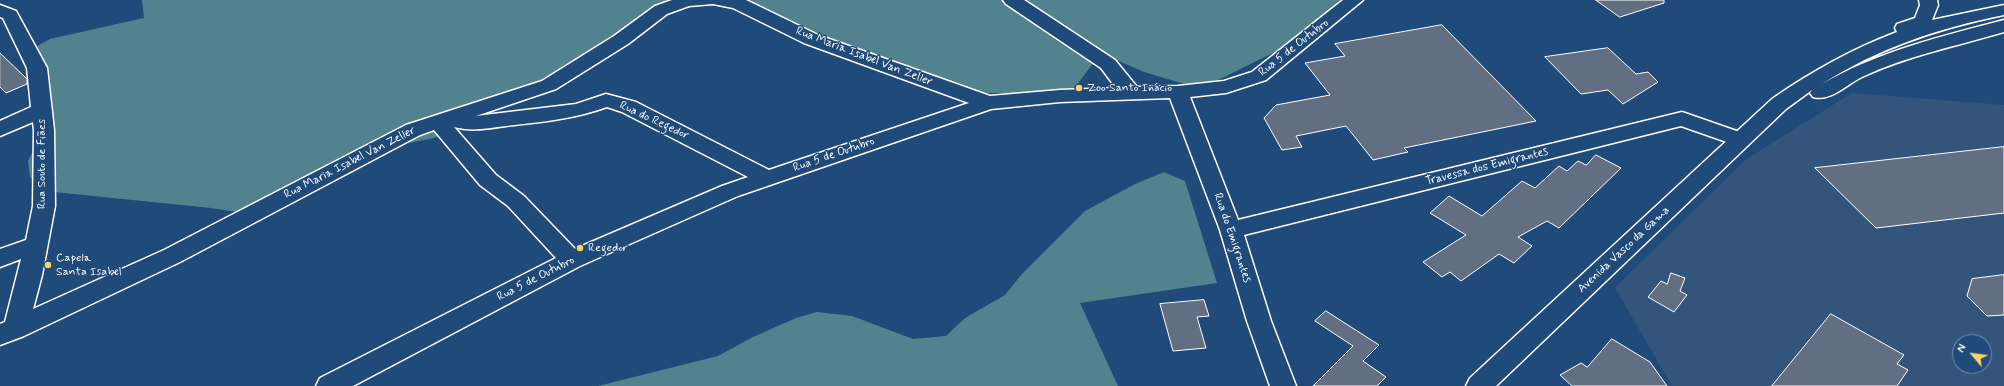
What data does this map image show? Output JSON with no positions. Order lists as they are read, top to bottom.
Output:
{
  "streets": {
    "street": [
      "Rua 5 de Outubro",
      "Rua Maria Isabel Van Zeller",
      "Rua do Regedor",
      "Rua Souto de Fiães",
      "Travessa dos Emigrantes",
      "Rua do Emigrantes",
      "Avenida Vasco da Gama"
    ]
  },
  "crossings": [
    ["Rua 5 de Outubro", "Rua Maria Isabel Van Zeller"],
    ["Rua 5 de Outubro", "Rua do Regedor"],
    ["Rua 5 de Outubro", "Rua do Emigrantes"],
    ["Rua Maria Isabel Van Zeller", "Rua do Regedor"],
    ["Rua Maria Isabel Van Zeller", "Rua Souto de Fiães"],
    ["Travessa dos Emigrantes", "Rua do Emigrantes"],
    ["Travessa dos Emigrantes", "Avenida Vasco da Gama"]
  ],
  "places": ["Zoo Santo Inácio", "Regedor", "Capela Santa Isabel"],
  "north": "top left"
}
